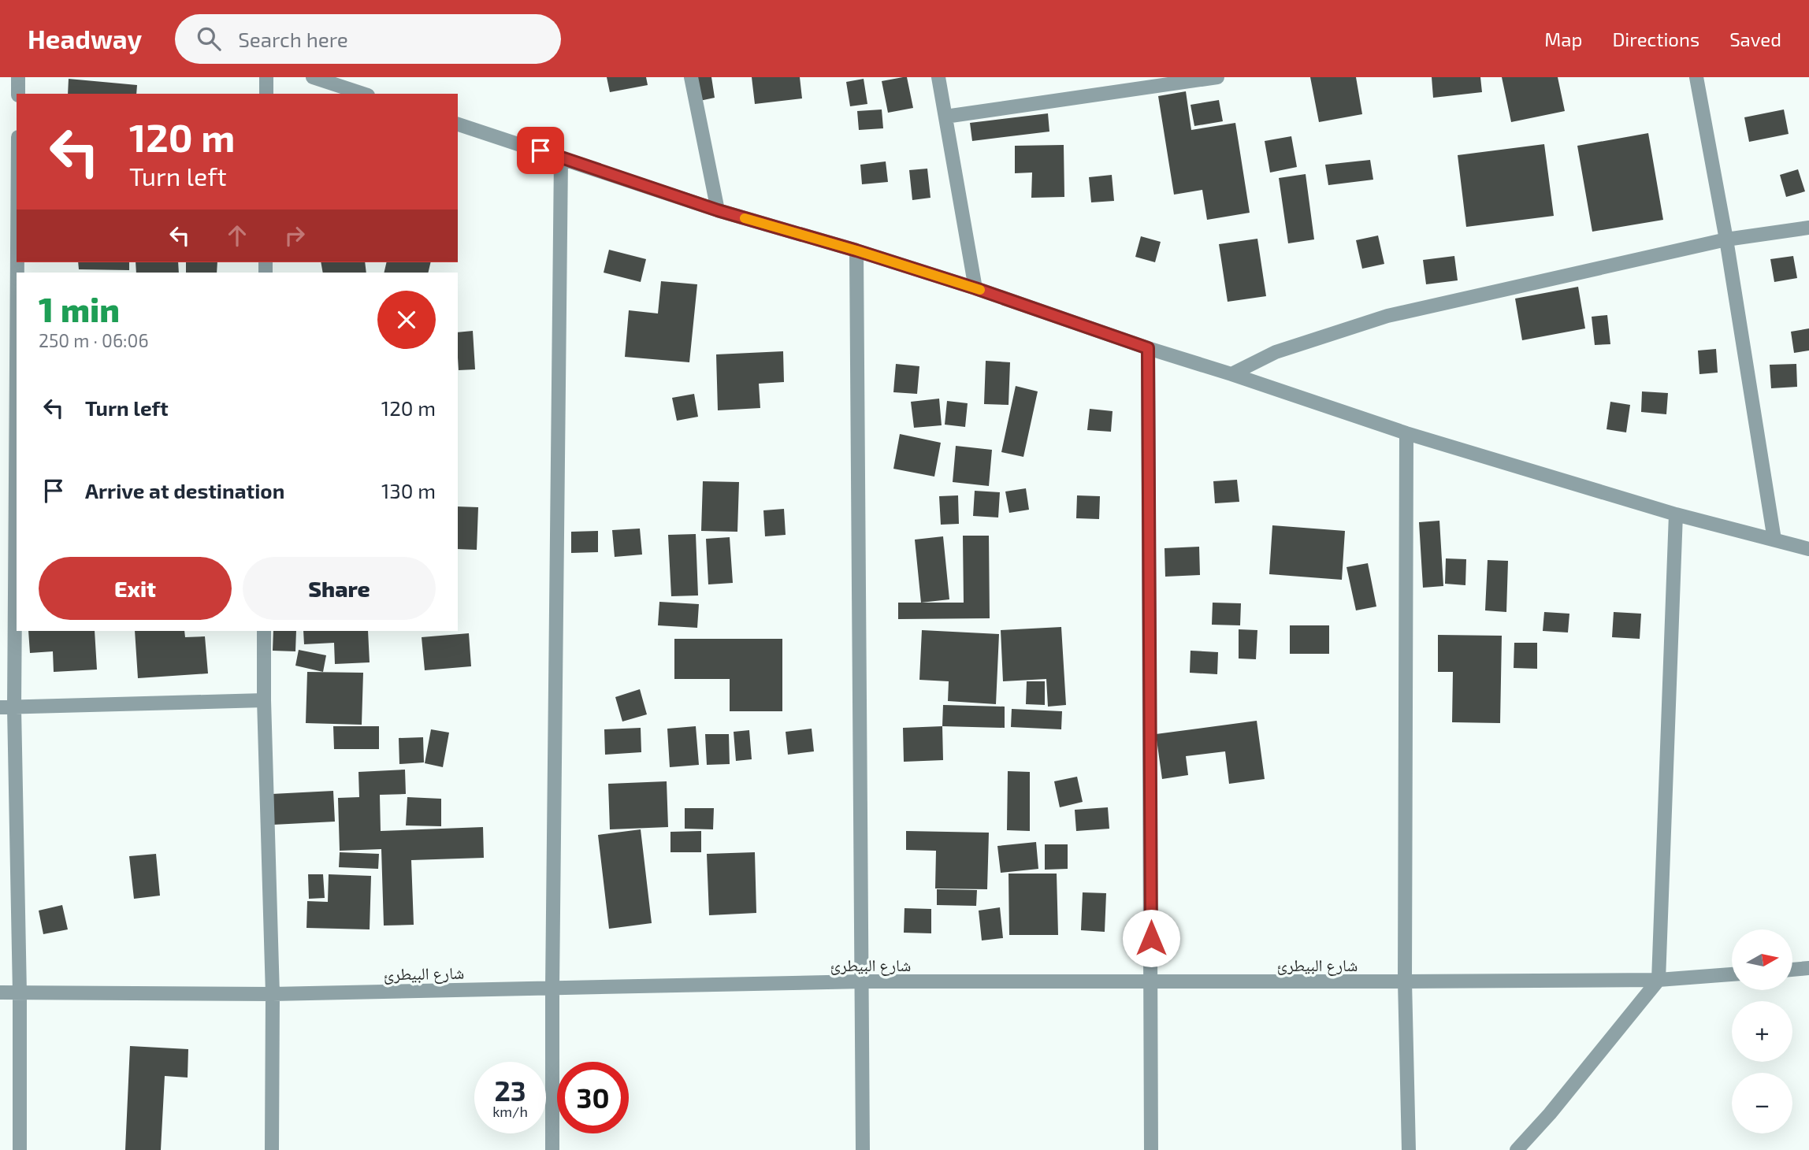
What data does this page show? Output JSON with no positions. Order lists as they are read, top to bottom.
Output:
{
  "streets": {
    "street": ["شارع البيطرئ"]
  },
  "north": "right",
  "page": {
    "header": "Headway",
    "search": "Search here",
    "nav": ["Map", "Directions", "Saved"],
    "turn": ["120 m", "Turn left"],
    "heading": ["1 min", "250 m · 06:06"],
    "list": [
      {
        "name": "Turn left",
        "value": "120 m"
      },
      {
        "name": "Arrive at destination",
        "value": "130 m"
      }
    ],
    "buttons": ["Exit", "Share"],
    "map_buttons": ["+", "−"],
    "speed": "23 km/h",
    "limit": "30"
  }
}
